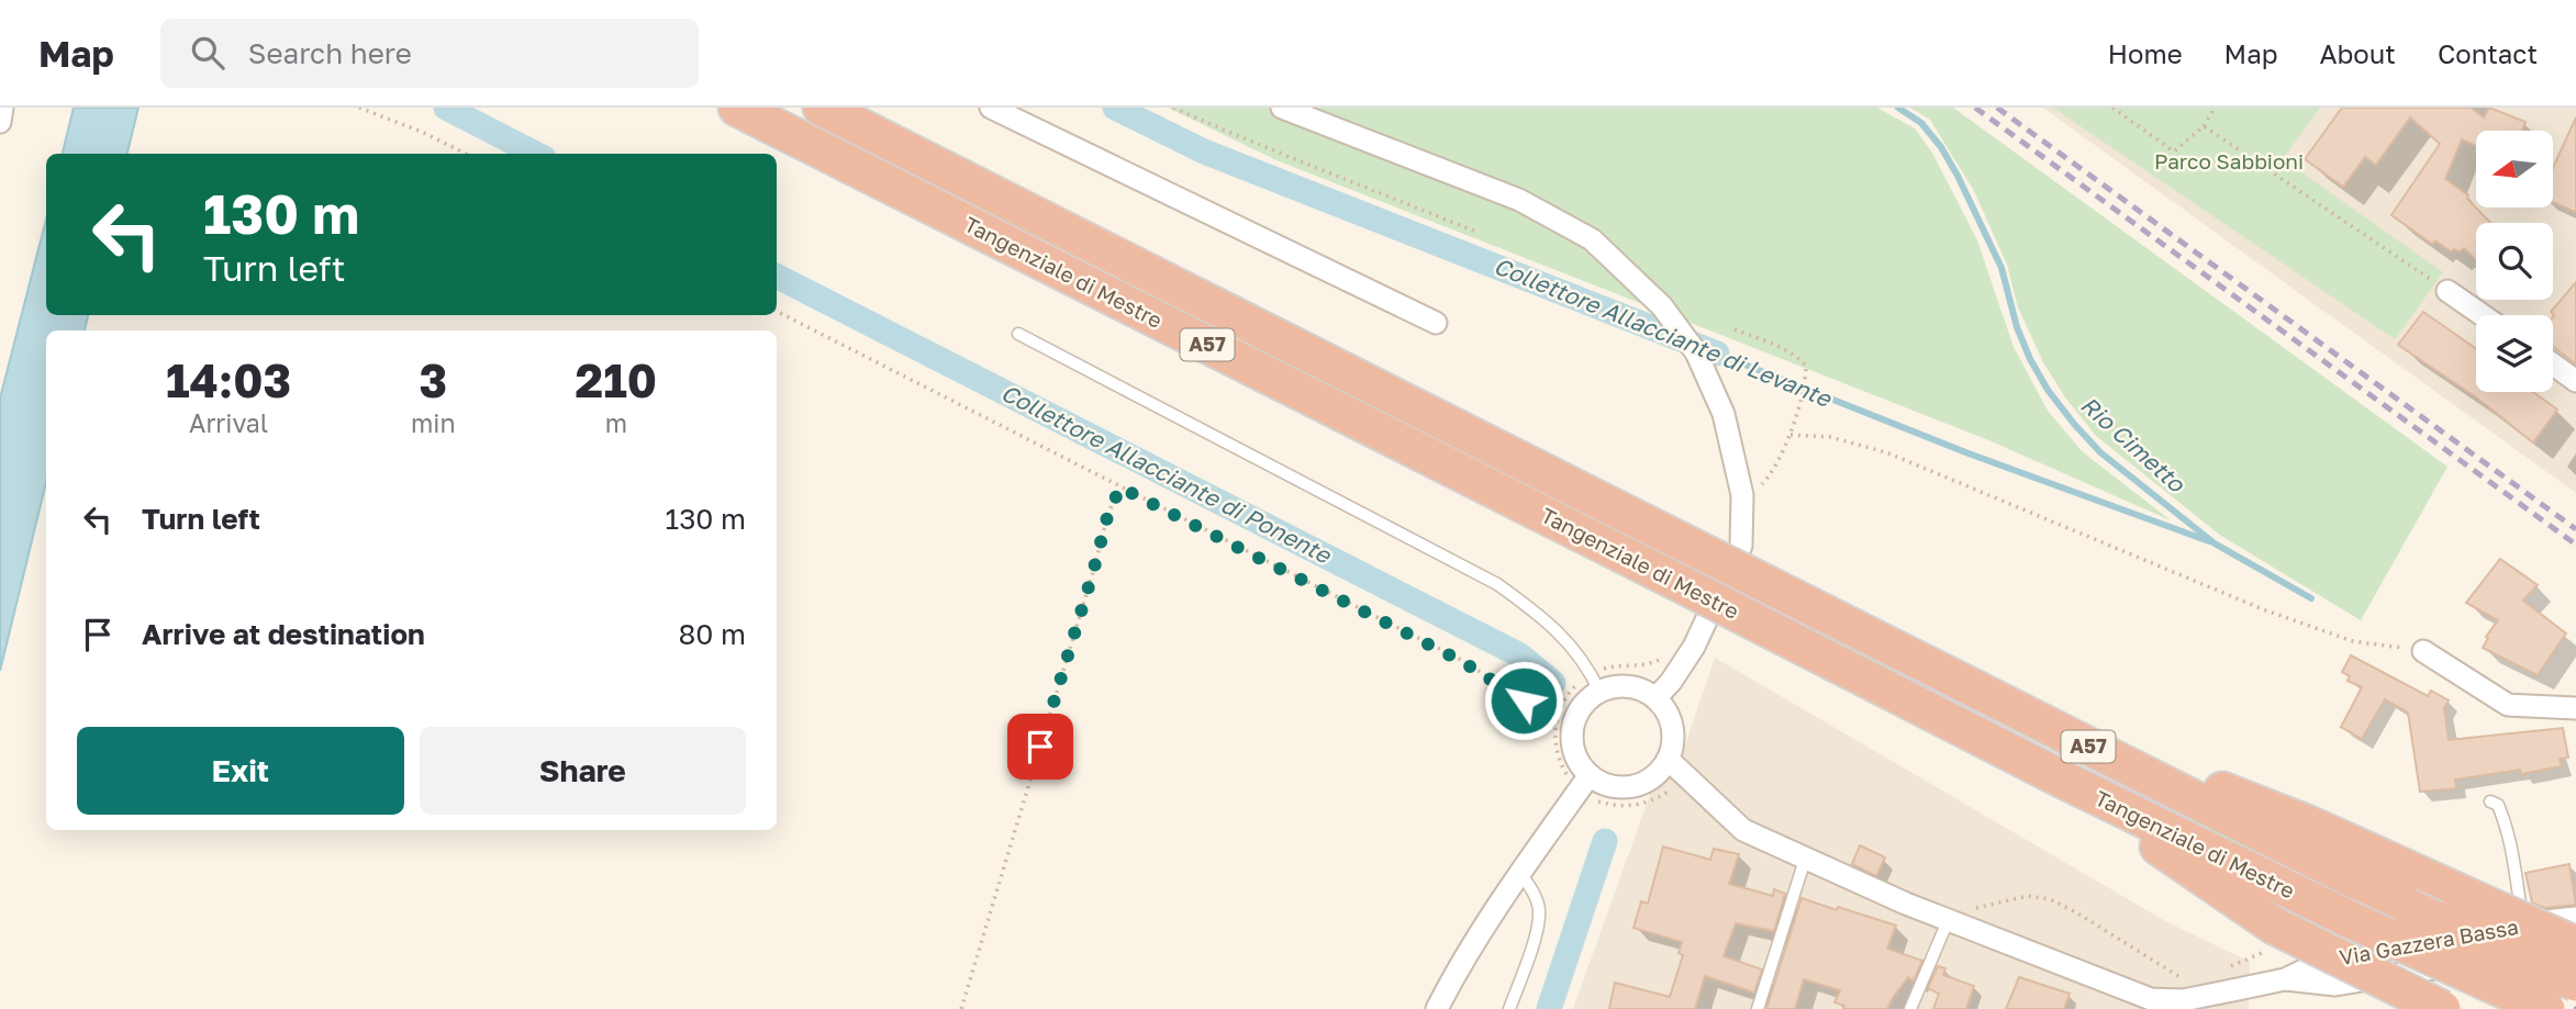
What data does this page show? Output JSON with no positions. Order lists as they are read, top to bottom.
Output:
{
  "streets": {
    "highway": ["Tangenziale di Mestre", "A57"],
    "street": ["Via Gazzera Bassa"]
  },
  "crossings": [
    ["Tangenziale di Mestre", "A57"]
  ],
  "water": ["Collettore Allacciante di Levante", "Rio Cimetto", "Collettore Allacciante di Ponente"],
  "parks": ["Parco Sabbioni"],
  "north": "left",
  "page": {
    "header": "Map",
    "search": "Search here",
    "nav": [
      "Home",
      "Map",
      "About",
      "Contact"
    ],
    "turn": ["130 m", "Turn left"],
    "eta": [
      "14:03",
      "Arrival",
      "3",
      "min",
      "210",
      "m"
    ],
    "list": [
      {
        "name": "Turn left",
        "value": "130 m"
      },
      {
        "name": "Arrive at destination",
        "value": "80 m"
      }
    ],
    "buttons": ["Exit", "Share"]
  }
}
